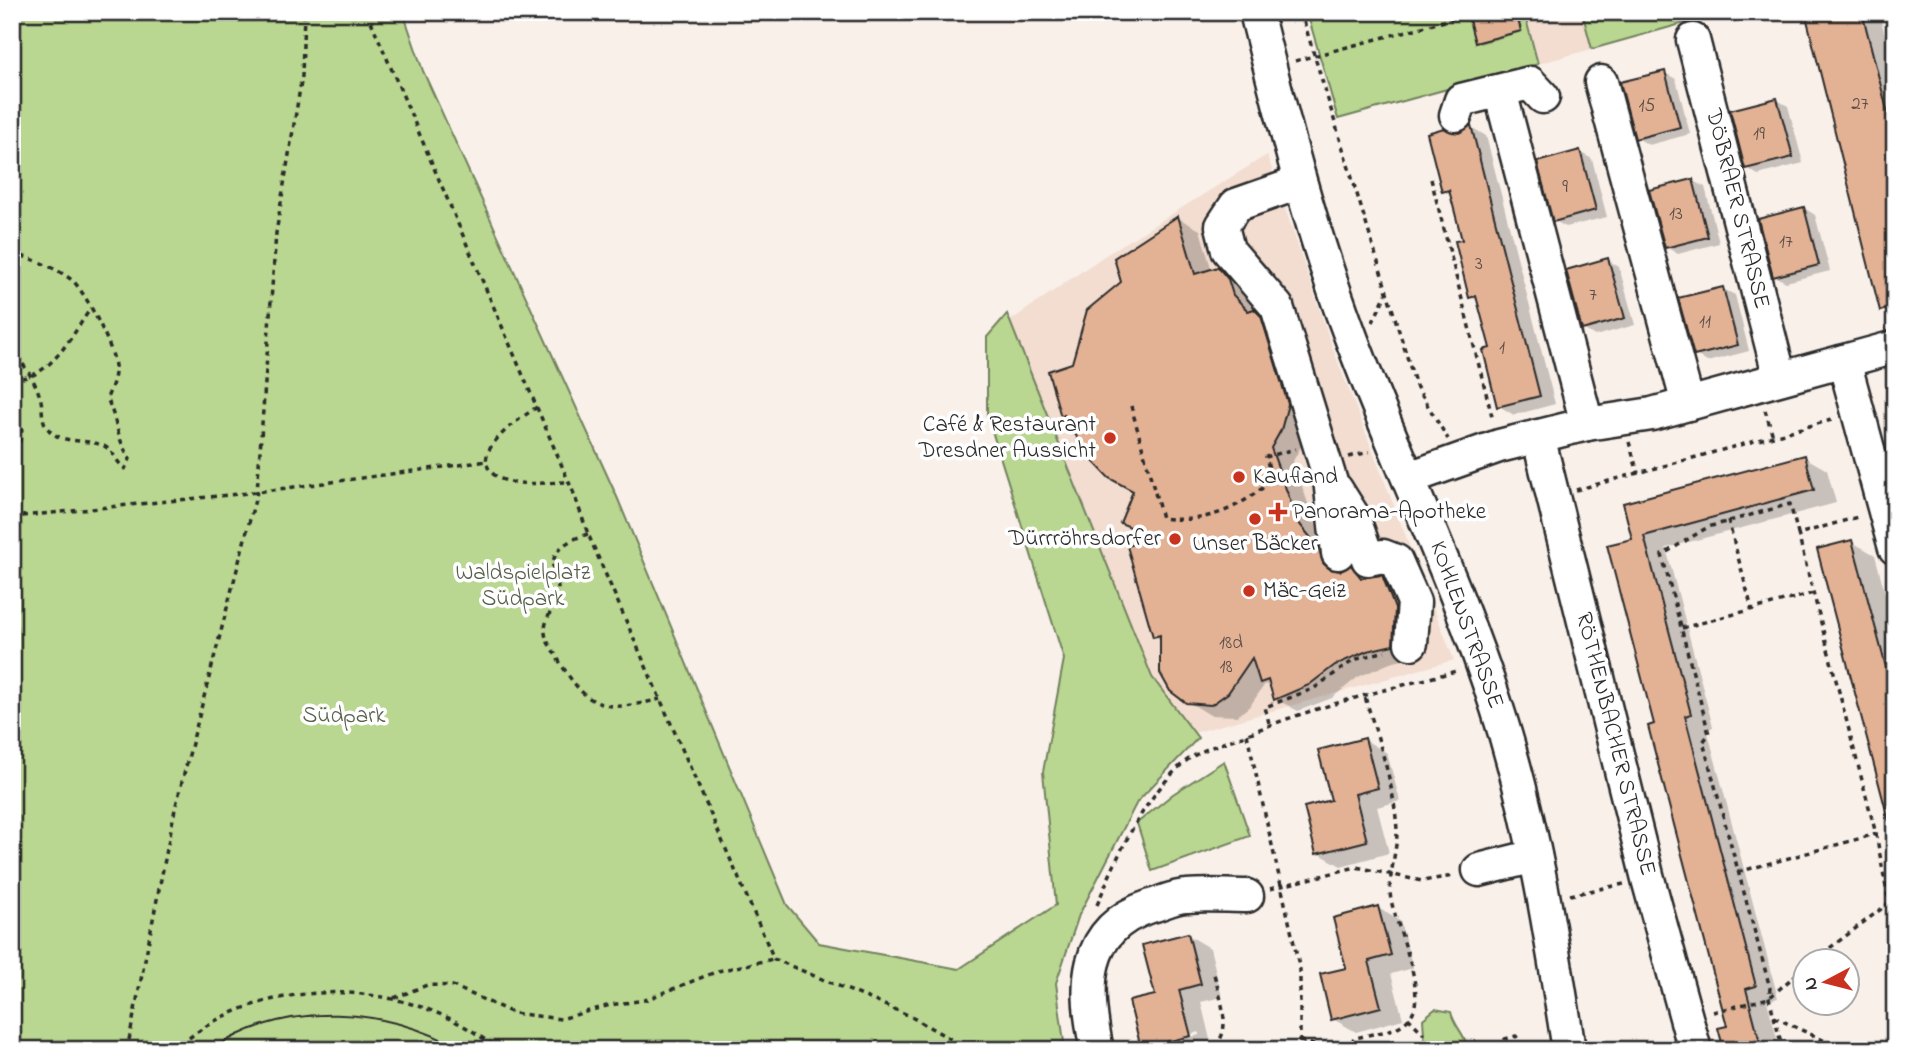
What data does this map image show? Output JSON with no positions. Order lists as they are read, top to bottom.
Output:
{
  "streets": {
    "street": ["DÖBRAER STRASSE", "KOHLENSTRASSE", "RÖTHENBACHER STRASSE"]
  },
  "parks": ["Waldspielplatz Südpark", "Südpark"],
  "places": {
    "other": [
      "Café & Restaurant Dresdner Aussicht",
      "Kaufland",
      "Unser Bäcker",
      "Dürrröhrsdorfer",
      "Mäc-Geiz"
    ],
    "health": ["Panorama-Apotheke"]
  },
  "house_numbers": [
    "27",
    "15",
    "19",
    "9",
    "13",
    "17",
    "3",
    "7",
    "11",
    "1",
    "18d",
    "18"
  ],
  "north": "left"
}
